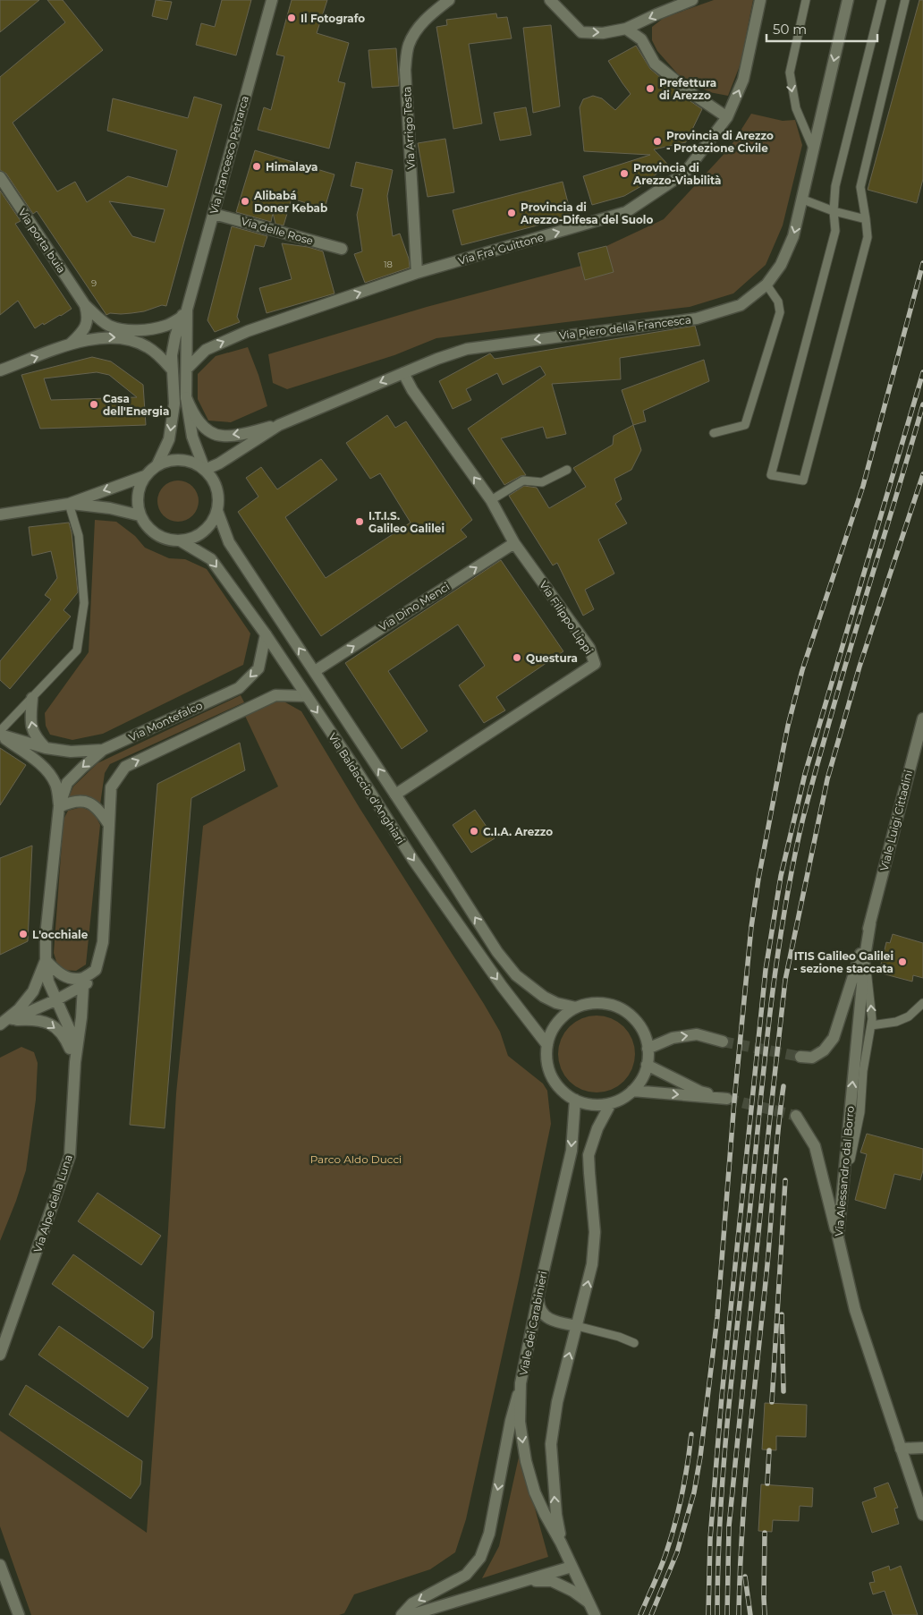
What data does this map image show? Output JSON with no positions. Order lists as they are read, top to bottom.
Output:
{
  "streets": {
    "street": [
      "Via Arrigo Testa",
      "Via Francesco Petrarca",
      "Via delle Rose",
      "Via porta buia",
      "Via Fra' Guittone",
      "Via Piero della Francesca",
      "Via Dino Menci",
      "Via Filippo Lippi",
      "Via Montefalco",
      "Via Baldaccio d'Anghiari",
      "Viale Luigi Cittadini",
      "Via Alessandro dal Borro",
      "Via Alpe della Luna",
      "Viale dei Carabinieri"
    ]
  },
  "crossings": [
    ["Via Arrigo Testa", "Via Fra' Guittone"],
    ["Via Francesco Petrarca", "Via delle Rose"],
    ["Via Francesco Petrarca", "Via Fra' Guittone"],
    ["Via Francesco Petrarca", "Via Piero della Francesca"],
    ["Via Francesco Petrarca", "Via Baldaccio d'Anghiari"],
    ["Via Piero della Francesca", "Via Filippo Lippi"],
    ["Via Piero della Francesca", "Via Baldaccio d'Anghiari"],
    ["Via Dino Menci", "Via Filippo Lippi"],
    ["Via Dino Menci", "Via Baldaccio d'Anghiari"],
    ["Via Filippo Lippi", "Via Baldaccio d'Anghiari"],
    ["Via Montefalco", "Via Baldaccio d'Anghiari"],
    ["Via Baldaccio d'Anghiari", "Viale dei Carabinieri"],
    ["Viale Luigi Cittadini", "Via Alessandro dal Borro"]
  ],
  "one_way": [
    "Via Fra' Guittone",
    "Via Piero della Francesca",
    "Via Dino Menci",
    "Via Montefalco"
  ],
  "parks": ["Parco Aldo Ducci"],
  "places": [
    "Il Fotografo",
    "Prefettura di Arezzo",
    "Provincia di Arezzo - Protezione Civile",
    "Himalaya",
    "Provincia di Arezzo-Viabilità",
    "Alibabá Doner Kebab",
    "Provincia di Arezzo-Difesa del Suolo",
    "Casa dell'Energia",
    "I.T.I.S. Galileo Galilei",
    "Questura",
    "C.I.A. Arezzo",
    "L'occhiale",
    "ITIS Galileo Galilei - sezione staccata"
  ],
  "house_numbers": ["18", "9"],
  "scale_bar": "50 m"
}
